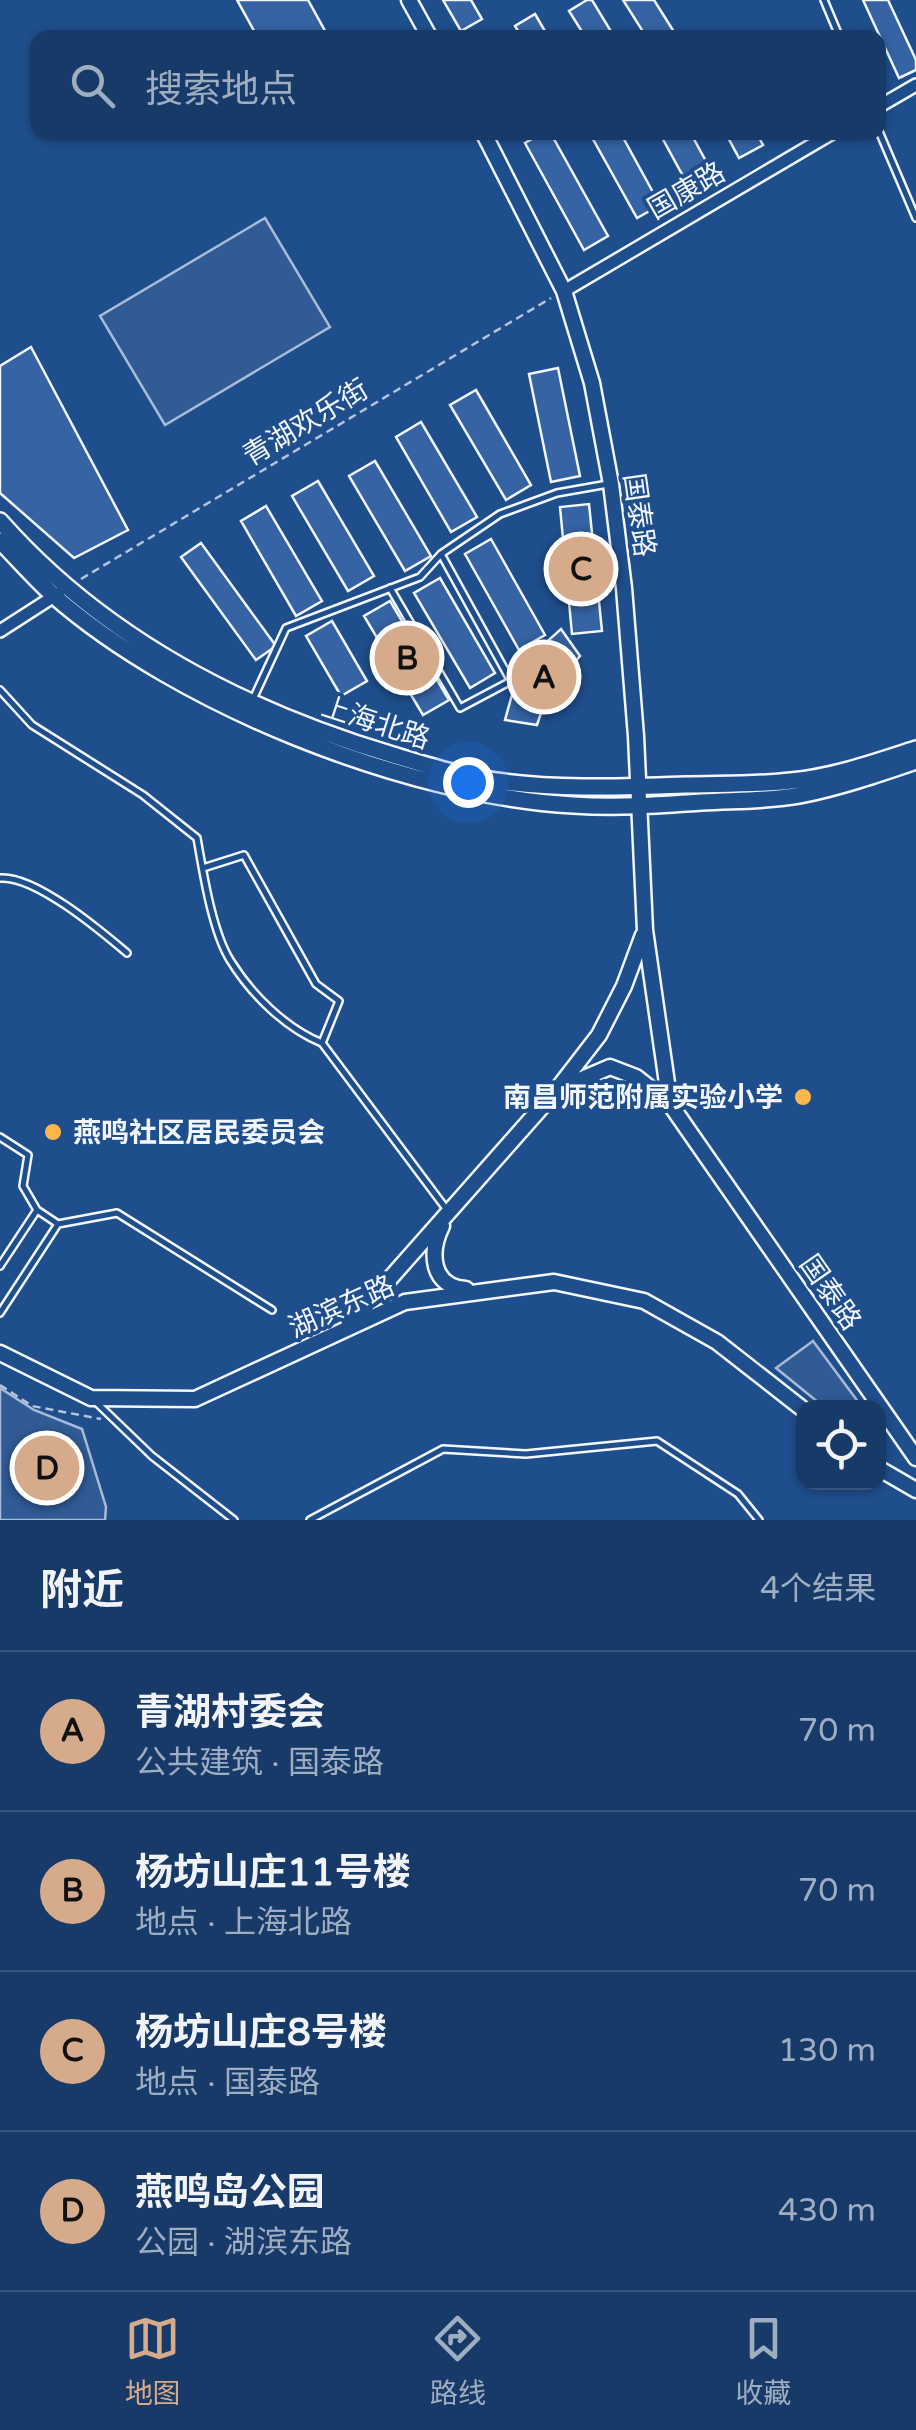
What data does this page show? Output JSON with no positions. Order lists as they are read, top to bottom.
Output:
{
  "streets": {
    "main road": ["上海北路"],
    "street": ["国康路", "国泰路", "湖滨东路"],
    "path": ["青湖欢乐街"]
  },
  "crossings": [
    ["国康路", "青湖欢乐街"],
    ["国康路", "国泰路"],
    ["青湖欢乐街", "国泰路"],
    ["青湖欢乐街", "上海北路"],
    ["国泰路", "上海北路"],
    ["国泰路", "湖滨东路"]
  ],
  "places": ["南昌师范附属实验小学", "燕鸣社区居民委员会"],
  "page": {
    "search": "搜索地点",
    "pins": [
      "C",
      "B",
      "A",
      "D"
    ],
    "heading": ["附近", "4个结果"],
    "list": [
      {
        "mark": "A",
        "name": "青湖村委会",
        "note": "公共建筑 · 国泰路",
        "value": "70 m"
      },
      {
        "mark": "B",
        "name": "杨坊山庄11号楼",
        "note": "地点 · 上海北路",
        "value": "70 m"
      },
      {
        "mark": "C",
        "name": "杨坊山庄8号楼",
        "note": "地点 · 国泰路",
        "value": "130 m"
      },
      {
        "mark": "D",
        "name": "燕鸣岛公园",
        "note": "公园 · 湖滨东路",
        "value": "430 m"
      }
    ],
    "nav": ["地图", "路线", "收藏"]
  }
}
